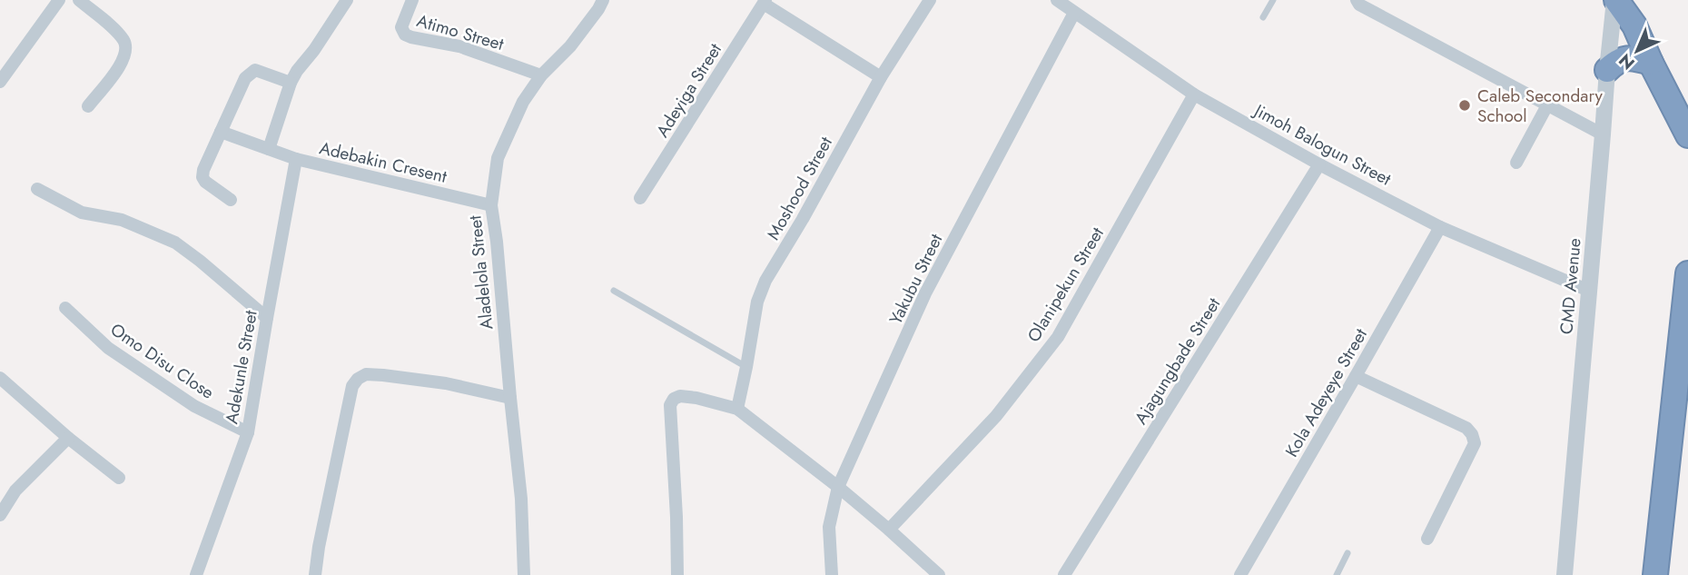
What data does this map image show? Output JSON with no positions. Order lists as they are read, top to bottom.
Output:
{
  "streets": {
    "street": [
      "Atimo Street",
      "Adeyiga Street",
      "Jimoh Balogun Street",
      "Adebakin Cresent",
      "Moshood Street",
      "Aladelola Street",
      "Yakubu Street",
      "Olanipekun Street",
      "CMD Avenue",
      "Omo Disu Close",
      "Ajagungbade Street",
      "Adekunle Street",
      "Kola Adeyeye Street"
    ]
  },
  "crossings": [
    ["Atimo Street", "Aladelola Street"],
    ["Jimoh Balogun Street", "Yakubu Street"],
    ["Jimoh Balogun Street", "Olanipekun Street"],
    ["Jimoh Balogun Street", "CMD Avenue"],
    ["Jimoh Balogun Street", "Ajagungbade Street"],
    ["Jimoh Balogun Street", "Kola Adeyeye Street"],
    ["Adebakin Cresent", "Aladelola Street"],
    ["Adebakin Cresent", "Adekunle Street"],
    ["Omo Disu Close", "Adekunle Street"]
  ],
  "places": ["Caleb Secondary School"],
  "north": "bottom left"
}
